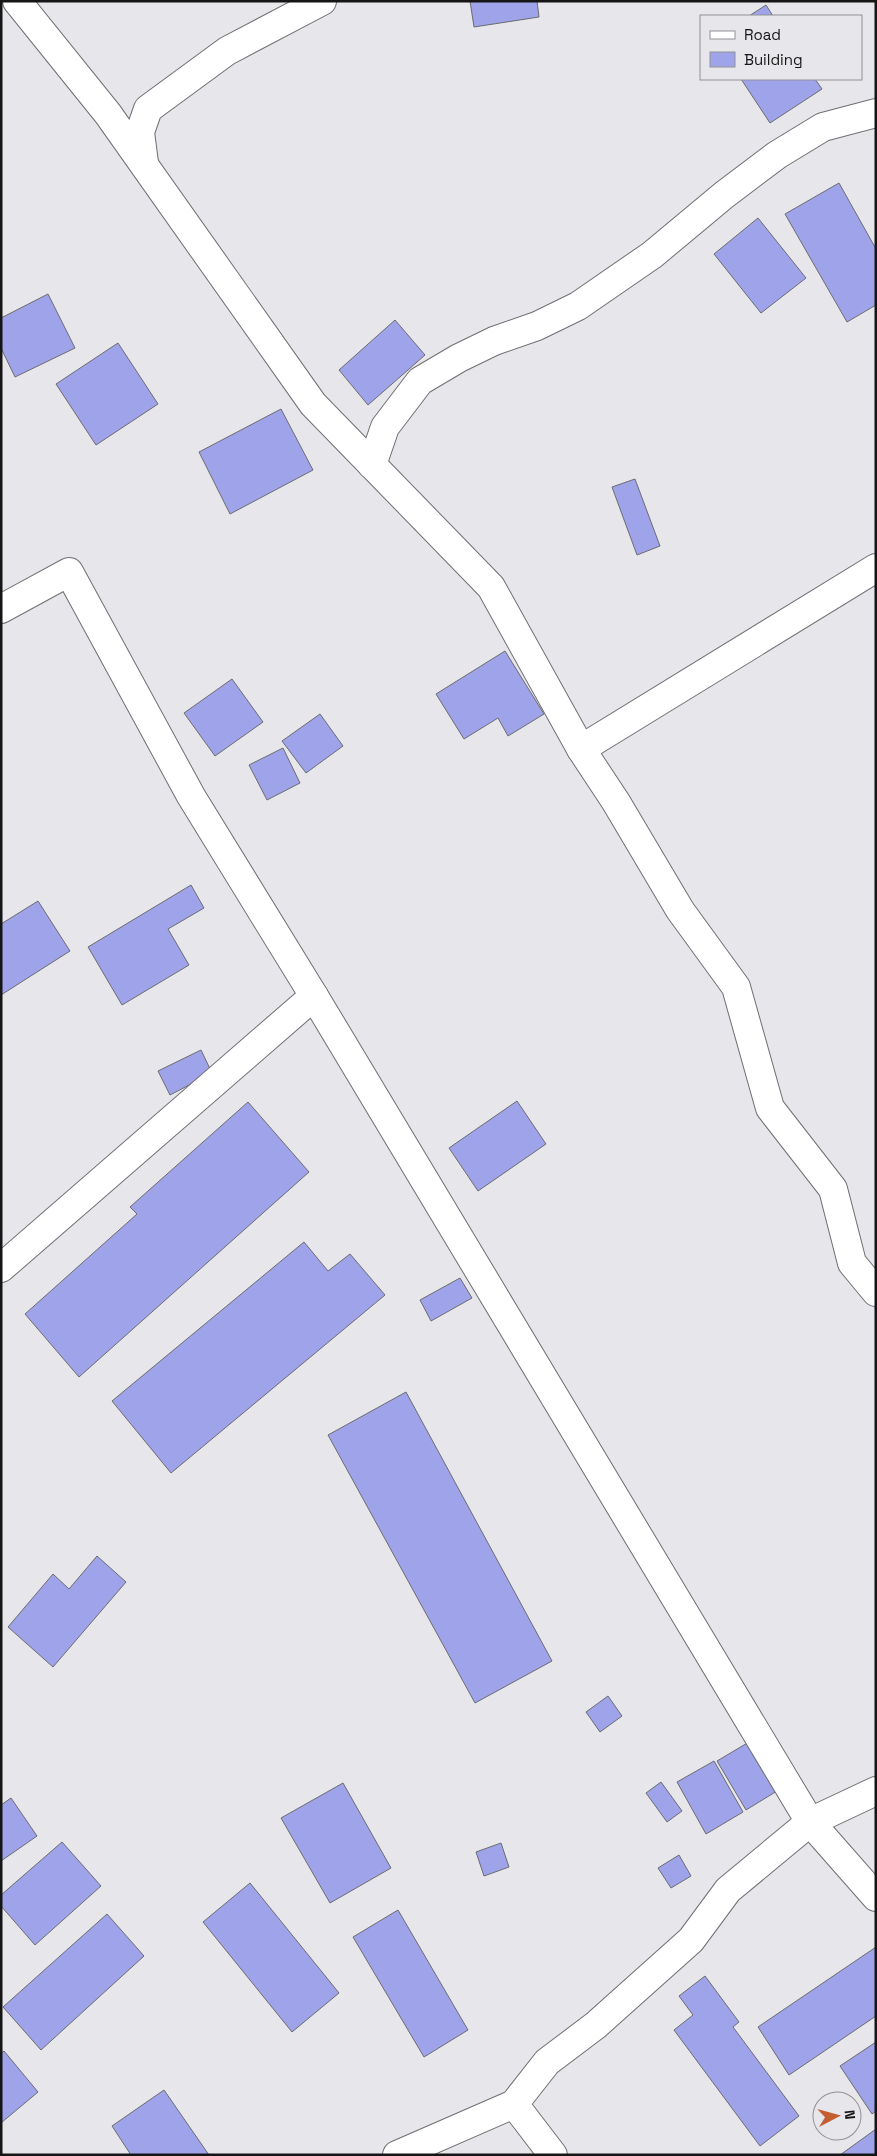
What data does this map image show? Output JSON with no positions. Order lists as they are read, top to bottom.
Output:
{
  "legend": ["Road", "Building"],
  "north": "right"
}
